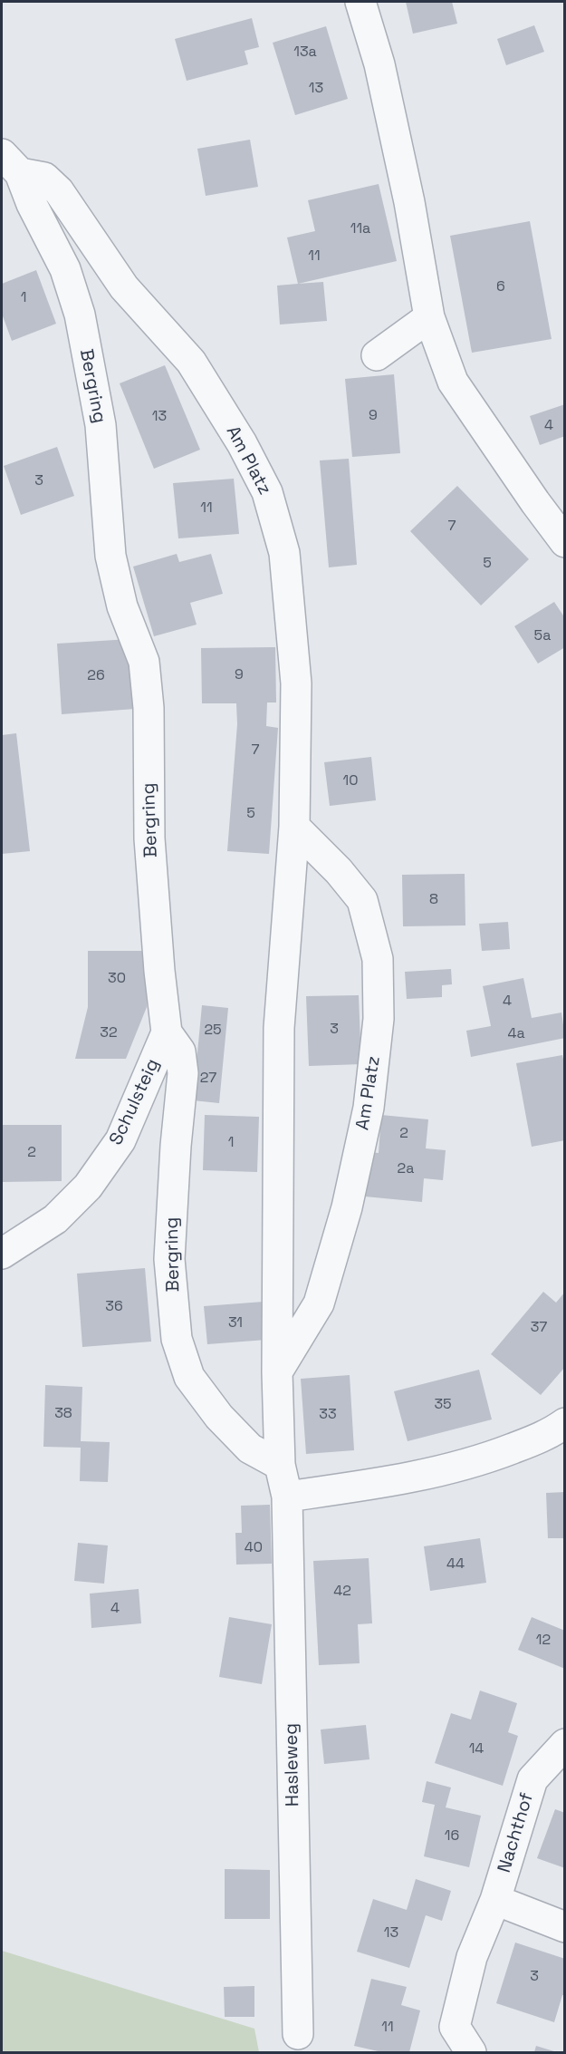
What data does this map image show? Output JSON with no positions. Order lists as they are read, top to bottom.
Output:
{
  "streets": {
    "street": [
      "Bergring",
      "Am Platz",
      "Schulsteig",
      "Hasleweg",
      "Nachthof"
    ]
  },
  "crossings": [
    ["Bergring", "Am Platz"],
    ["Bergring", "Schulsteig"],
    ["Am Platz", "Hasleweg"]
  ],
  "house_numbers": [
    "13a",
    "13",
    "11a",
    "11",
    "6",
    "1",
    "9",
    "13",
    "4",
    "3",
    "11",
    "7",
    "5",
    "5a",
    "9",
    "26",
    "7",
    "10",
    "5",
    "8",
    "30",
    "4",
    "3",
    "25",
    "32",
    "4a",
    "27",
    "2",
    "1",
    "2",
    "2a",
    "36",
    "31",
    "37",
    "35",
    "38",
    "33",
    "40",
    "44",
    "42",
    "4",
    "12",
    "14",
    "16",
    "13",
    "3",
    "11"
  ]
}
